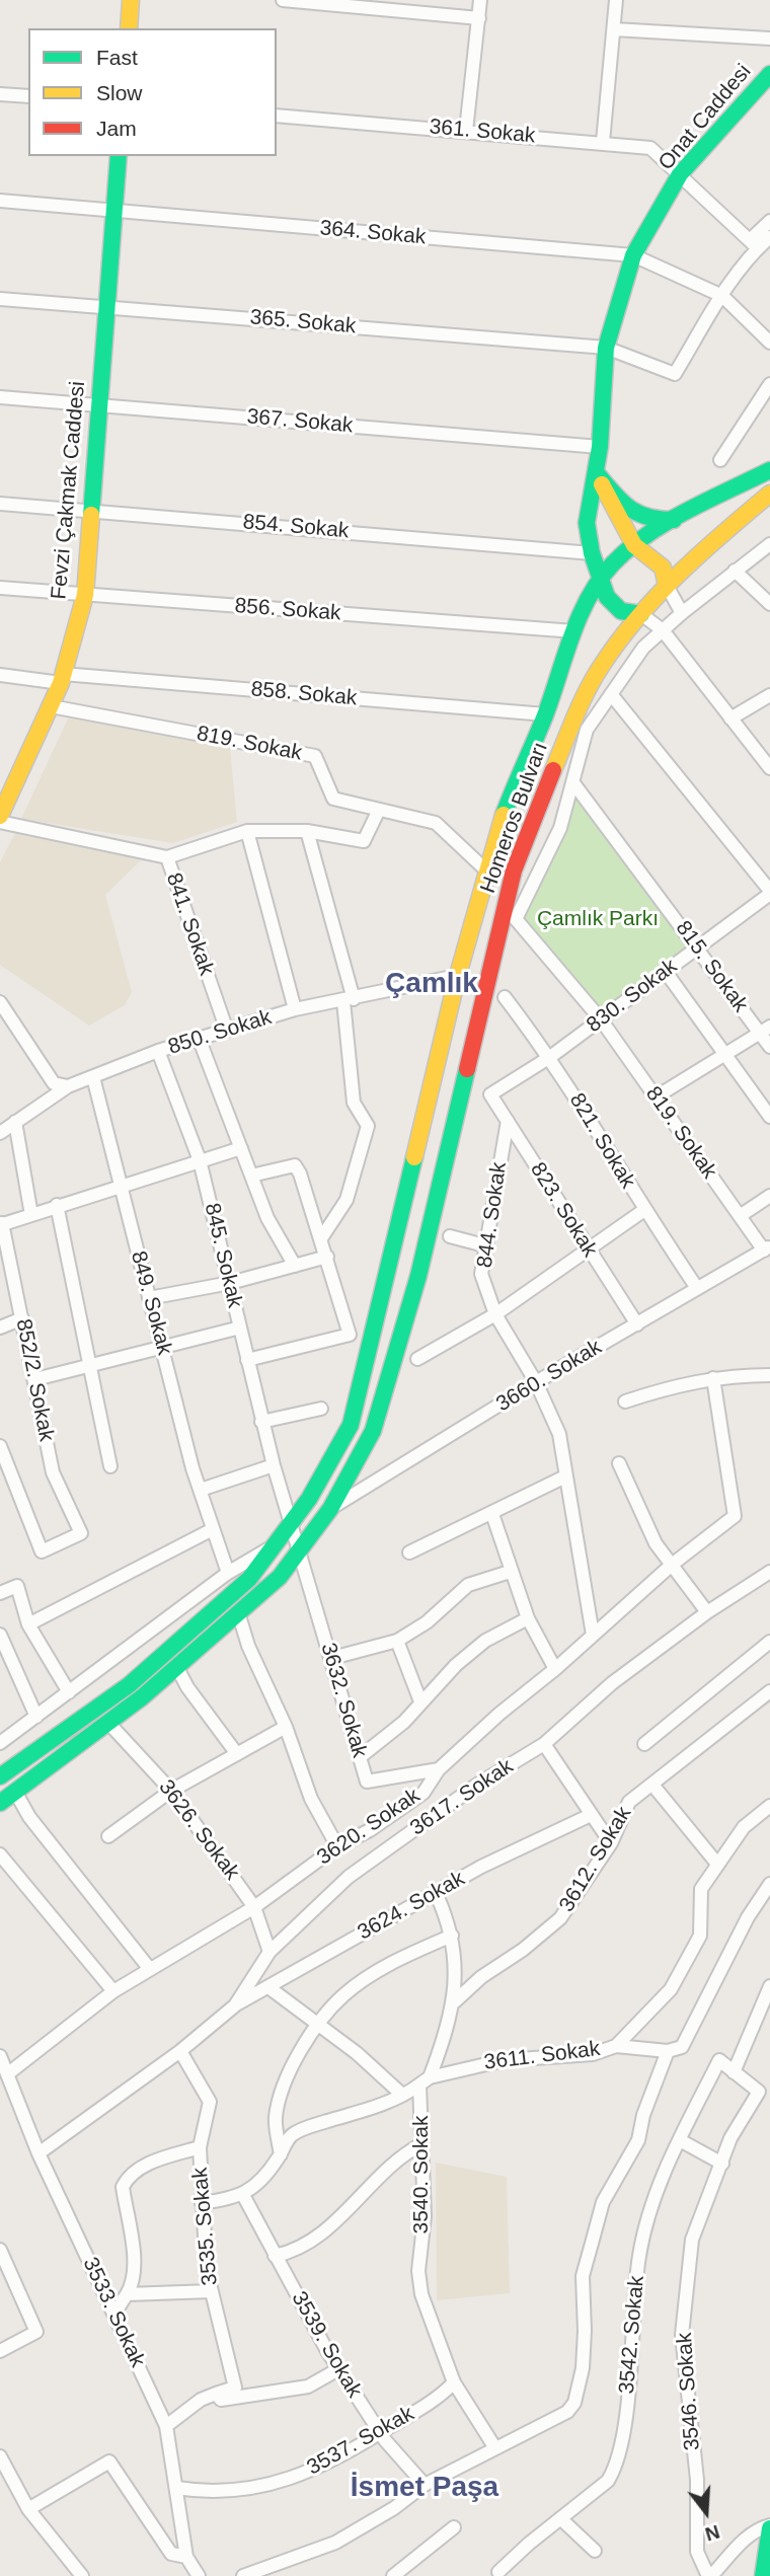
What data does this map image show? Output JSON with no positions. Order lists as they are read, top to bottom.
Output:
{
  "streets": {
    "main road": ["Onat Caddesi", "Fevzi Çakmak Caddesi", "Homeros Bulvarı"],
    "street": [
      "361. Sokak",
      "364. Sokak",
      "365. Sokak",
      "367. Sokak",
      "854. Sokak",
      "856. Sokak",
      "858. Sokak",
      "819. Sokak",
      "841. Sokak",
      "815. Sokak",
      "830. Sokak",
      "850. Sokak",
      "821. Sokak",
      "823. Sokak",
      "844. Sokak",
      "845. Sokak",
      "849. Sokak",
      "3660. Sokak",
      "852/2. Sokak",
      "3632. Sokak",
      "3617. Sokak",
      "3620. Sokak",
      "3626. Sokak",
      "3612. Sokak",
      "3624. Sokak",
      "3611. Sokak",
      "3540. Sokak",
      "3535. Sokak",
      "3533. Sokak",
      "3542. Sokak",
      "3539. Sokak",
      "3546. Sokak",
      "3537. Sokak"
    ]
  },
  "crossings": [
    ["Onat Caddesi", "361. Sokak"],
    ["Onat Caddesi", "364. Sokak"],
    ["Onat Caddesi", "365. Sokak"],
    ["Onat Caddesi", "367. Sokak"],
    ["Onat Caddesi", "854. Sokak"],
    ["Onat Caddesi", "Homeros Bulvarı"],
    ["364. Sokak", "365. Sokak"],
    ["364. Sokak", "Fevzi Çakmak Caddesi"],
    ["365. Sokak", "Fevzi Çakmak Caddesi"],
    ["367. Sokak", "Fevzi Çakmak Caddesi"],
    ["Fevzi Çakmak Caddesi", "854. Sokak"],
    ["Fevzi Çakmak Caddesi", "856. Sokak"],
    ["Fevzi Çakmak Caddesi", "858. Sokak"],
    ["Fevzi Çakmak Caddesi", "819. Sokak"],
    ["856. Sokak", "Homeros Bulvarı"],
    ["858. Sokak", "Homeros Bulvarı"],
    ["819. Sokak", "Homeros Bulvarı"],
    ["819. Sokak", "830. Sokak"],
    ["819. Sokak", "3660. Sokak"],
    ["Homeros Bulvarı", "850. Sokak"],
    ["Homeros Bulvarı", "845. Sokak"],
    ["Homeros Bulvarı", "3660. Sokak"],
    ["Homeros Bulvarı", "3632. Sokak"],
    ["Homeros Bulvarı", "3626. Sokak"],
    ["841. Sokak", "850. Sokak"],
    ["815. Sokak", "830. Sokak"],
    ["830. Sokak", "821. Sokak"],
    ["830. Sokak", "823. Sokak"],
    ["850. Sokak", "845. Sokak"],
    ["850. Sokak", "849. Sokak"],
    ["821. Sokak", "3660. Sokak"],
    ["823. Sokak", "844. Sokak"],
    ["823. Sokak", "3660. Sokak"],
    ["844. Sokak", "3660. Sokak"],
    ["844. Sokak", "3620. Sokak"],
    ["845. Sokak", "3632. Sokak"],
    ["3632. Sokak", "3620. Sokak"],
    ["3617. Sokak", "3626. Sokak"],
    ["3617. Sokak", "3624. Sokak"],
    ["3617. Sokak", "3535. Sokak"],
    ["3617. Sokak", "3533. Sokak"],
    ["3620. Sokak", "3626. Sokak"],
    ["3620. Sokak", "3533. Sokak"],
    ["3612. Sokak", "3540. Sokak"],
    ["3624. Sokak", "3540. Sokak"],
    ["3611. Sokak", "3540. Sokak"],
    ["3611. Sokak", "3539. Sokak"],
    ["3540. Sokak", "3537. Sokak"],
    ["3533. Sokak", "3537. Sokak"],
    ["3542. Sokak", "3546. Sokak"],
    ["3539. Sokak", "3537. Sokak"]
  ],
  "districts": ["Çamlık", "İsmet Paşa"],
  "parks": ["Çamlık Parkı"],
  "legend": ["Fast", "Slow", "Jam"],
  "north": "bottom"
}
